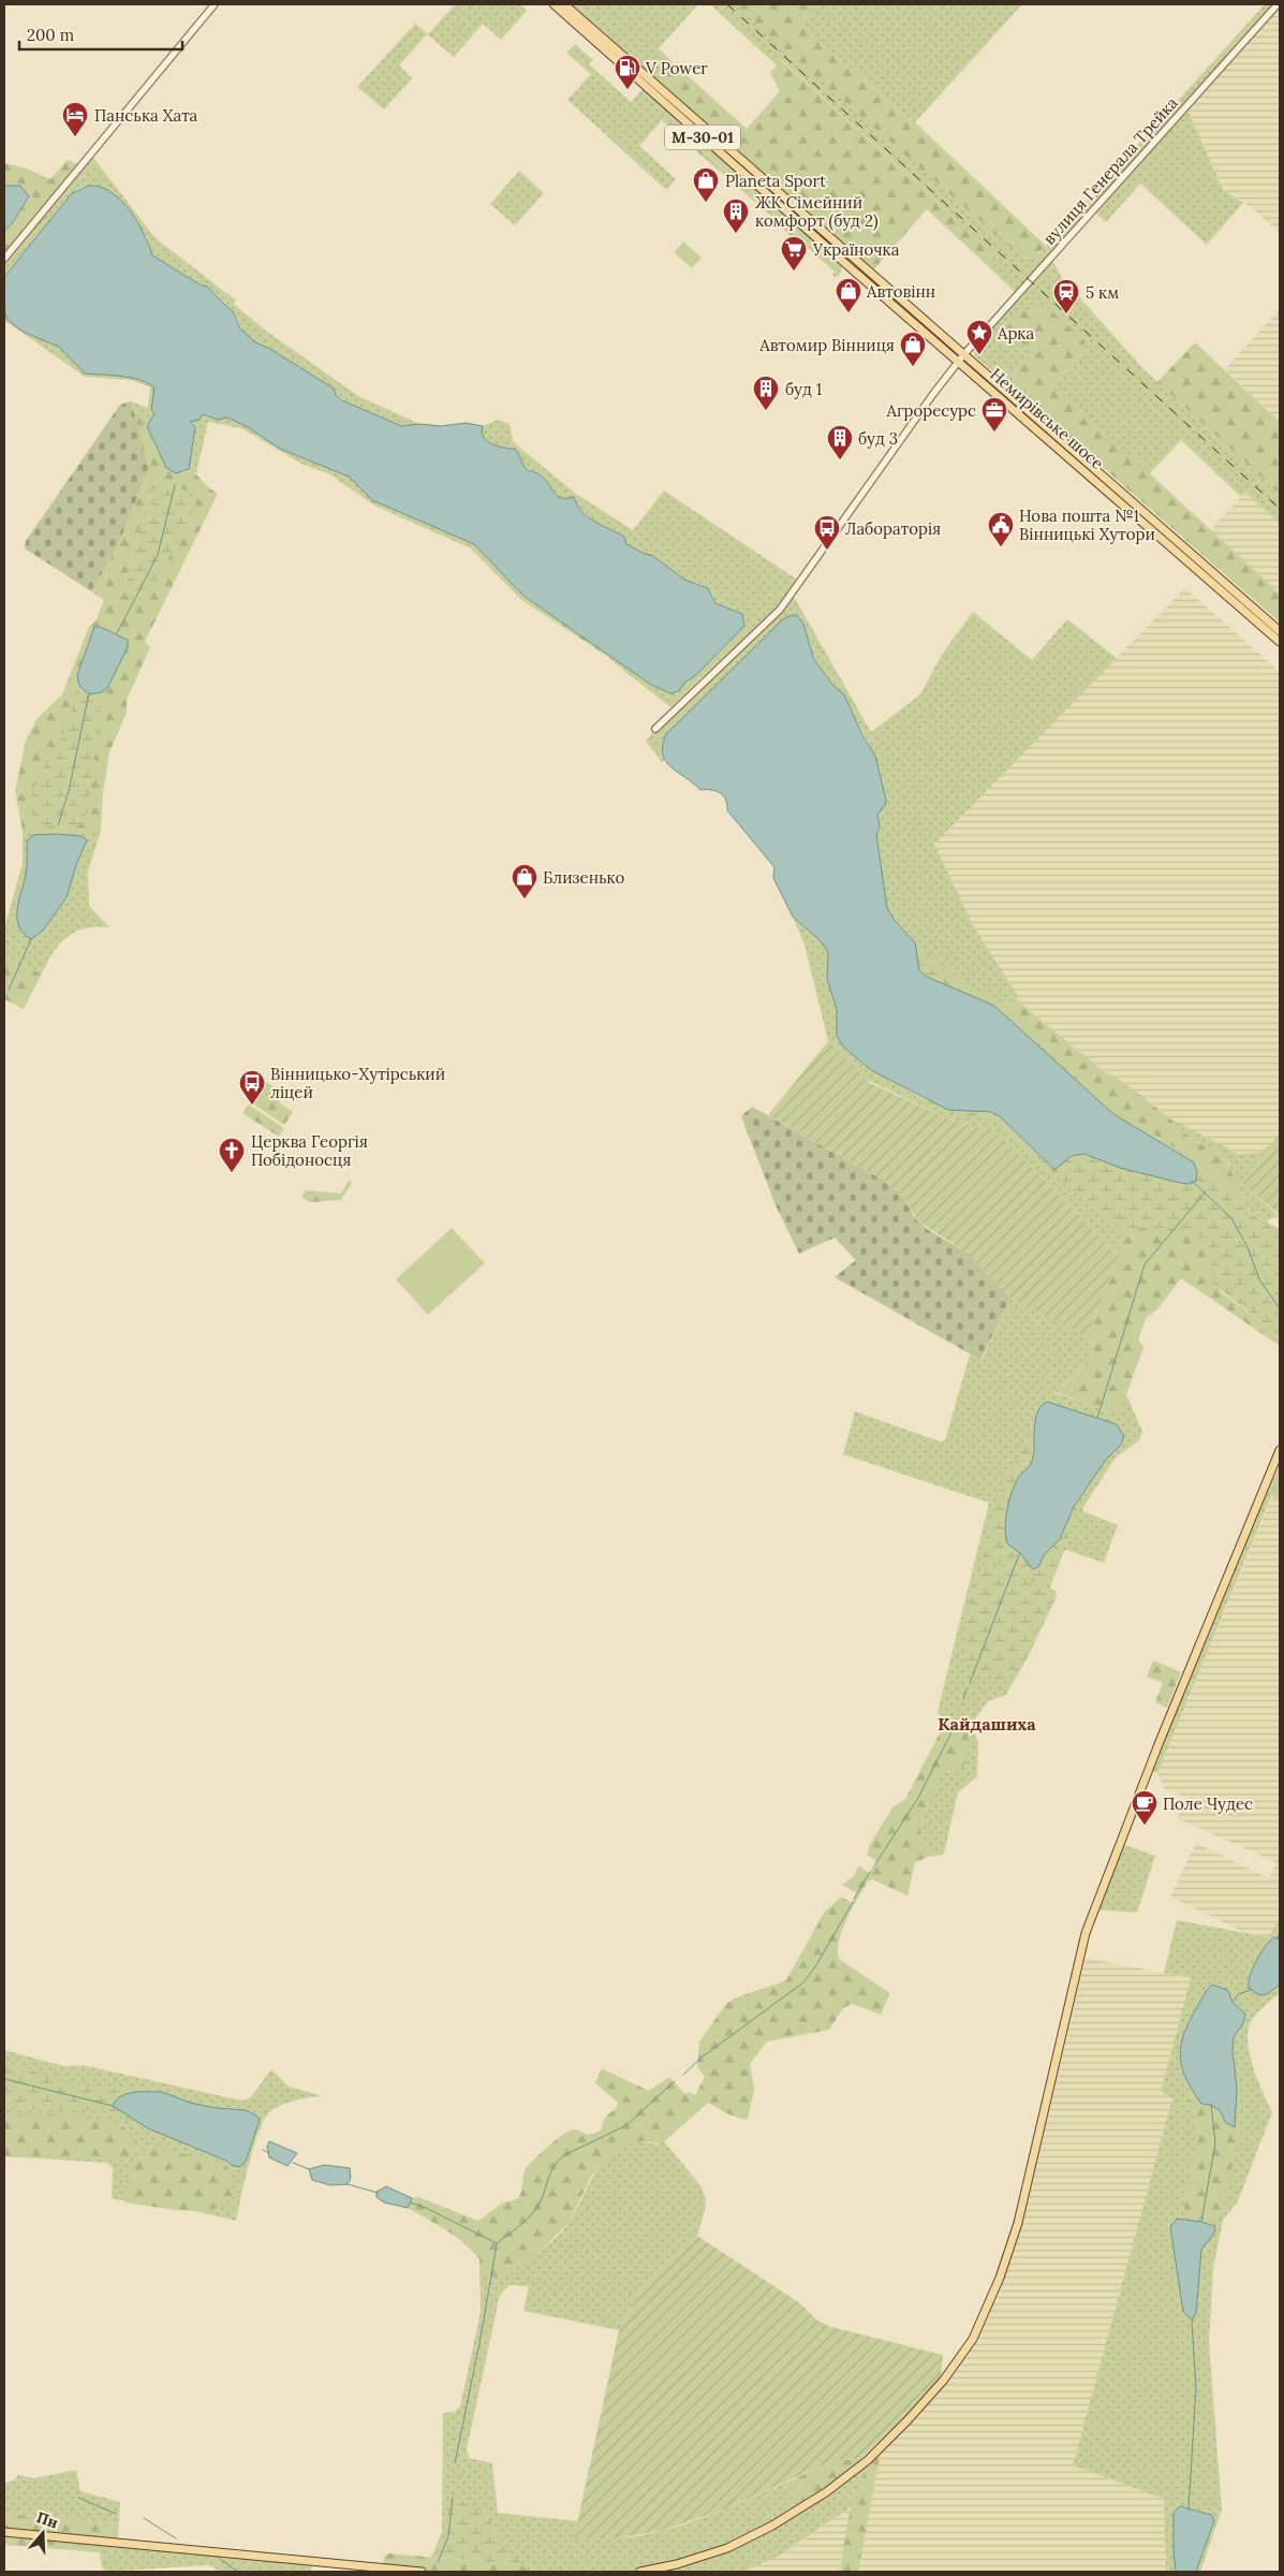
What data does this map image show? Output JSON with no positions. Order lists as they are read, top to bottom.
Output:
{
  "streets": {
    "main road": ["М-30-01", "Немирівське шосе"],
    "street": ["вулиця Генерала Трейка"]
  },
  "crossings": [
    ["вулиця Генерала Трейка", "Немирівське шосе"]
  ],
  "districts": ["Кайдашиха"],
  "places": {
    "fuel station": ["V Power"],
    "hotel": ["Панська Хата"],
    "shop": [
      "Planeta Sport",
      "Автовінн",
      "Автомир Вінниця",
      "Близенько"
    ],
    "building": ["ЖК Сімейний комфорт (буд 2)", "буд 1", "буд 3"],
    "supermarket": ["Україночка"],
    "station": ["5 км"],
    "place": ["Арка"],
    "office": ["Агроресурс"],
    "public building": ["Нова пошта №1 Вінницькі Хутори"],
    "bus stop": ["Лабораторія", "Вінницько-Хутірський ліцей"],
    "church": ["Церква Георгія Побідоносця"],
    "cafe": ["Поле Чудес"]
  },
  "scale_bar": "200 m",
  "north": "top"
}
